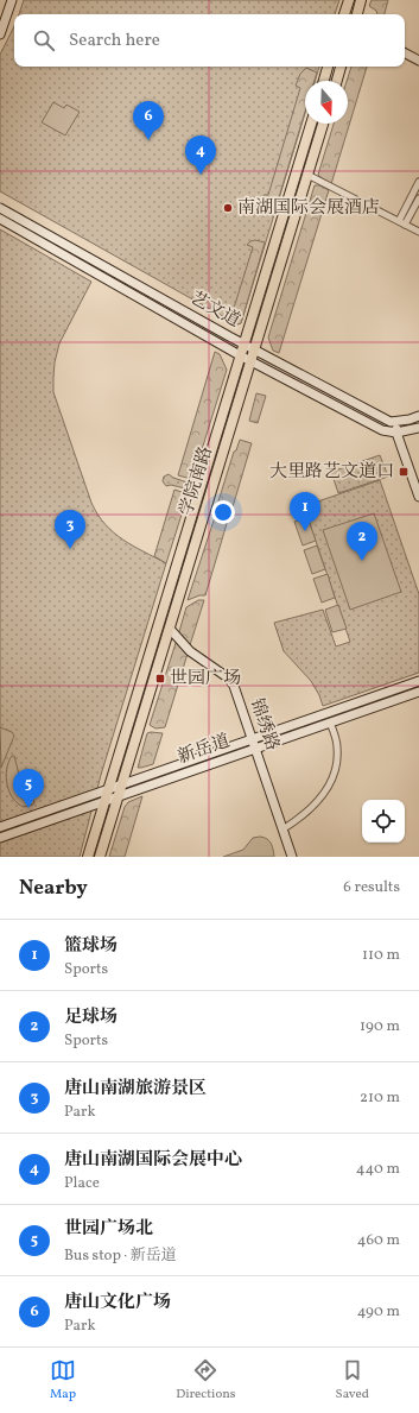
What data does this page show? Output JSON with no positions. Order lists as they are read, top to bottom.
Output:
{
  "streets": {
    "main road": [
      "艺文道",
      "学院南路",
      "锦绣路",
      "新岳道"
    ]
  },
  "crossings": [
    ["艺文道", "学院南路"],
    ["学院南路", "锦绣路"],
    ["学院南路", "新岳道"],
    ["锦绣路", "新岳道"]
  ],
  "places": {
    "other": ["南湖国际会展酒店"],
    "transit": ["大里路艺文道口", "世园广场"]
  },
  "north": "bottom",
  "page": {
    "search": "Search here",
    "pins": [
      "6",
      "4",
      "1",
      "3",
      "2",
      "5"
    ],
    "heading": ["Nearby", "6 results"],
    "list": [
      {
        "mark": "1",
        "name": "篮球场",
        "note": "Sports",
        "value": "110 m"
      },
      {
        "mark": "2",
        "name": "足球场",
        "note": "Sports",
        "value": "190 m"
      },
      {
        "mark": "3",
        "name": "唐山南湖旅游景区",
        "note": "Park",
        "value": "210 m"
      },
      {
        "mark": "4",
        "name": "唐山南湖国际会展中心",
        "note": "Place",
        "value": "440 m"
      },
      {
        "mark": "5",
        "name": "世园广场北",
        "note": "Bus stop · 新岳道",
        "value": "460 m"
      },
      {
        "mark": "6",
        "name": "唐山文化广场",
        "note": "Park",
        "value": "490 m"
      }
    ],
    "nav": ["Map", "Directions", "Saved"]
  }
}
